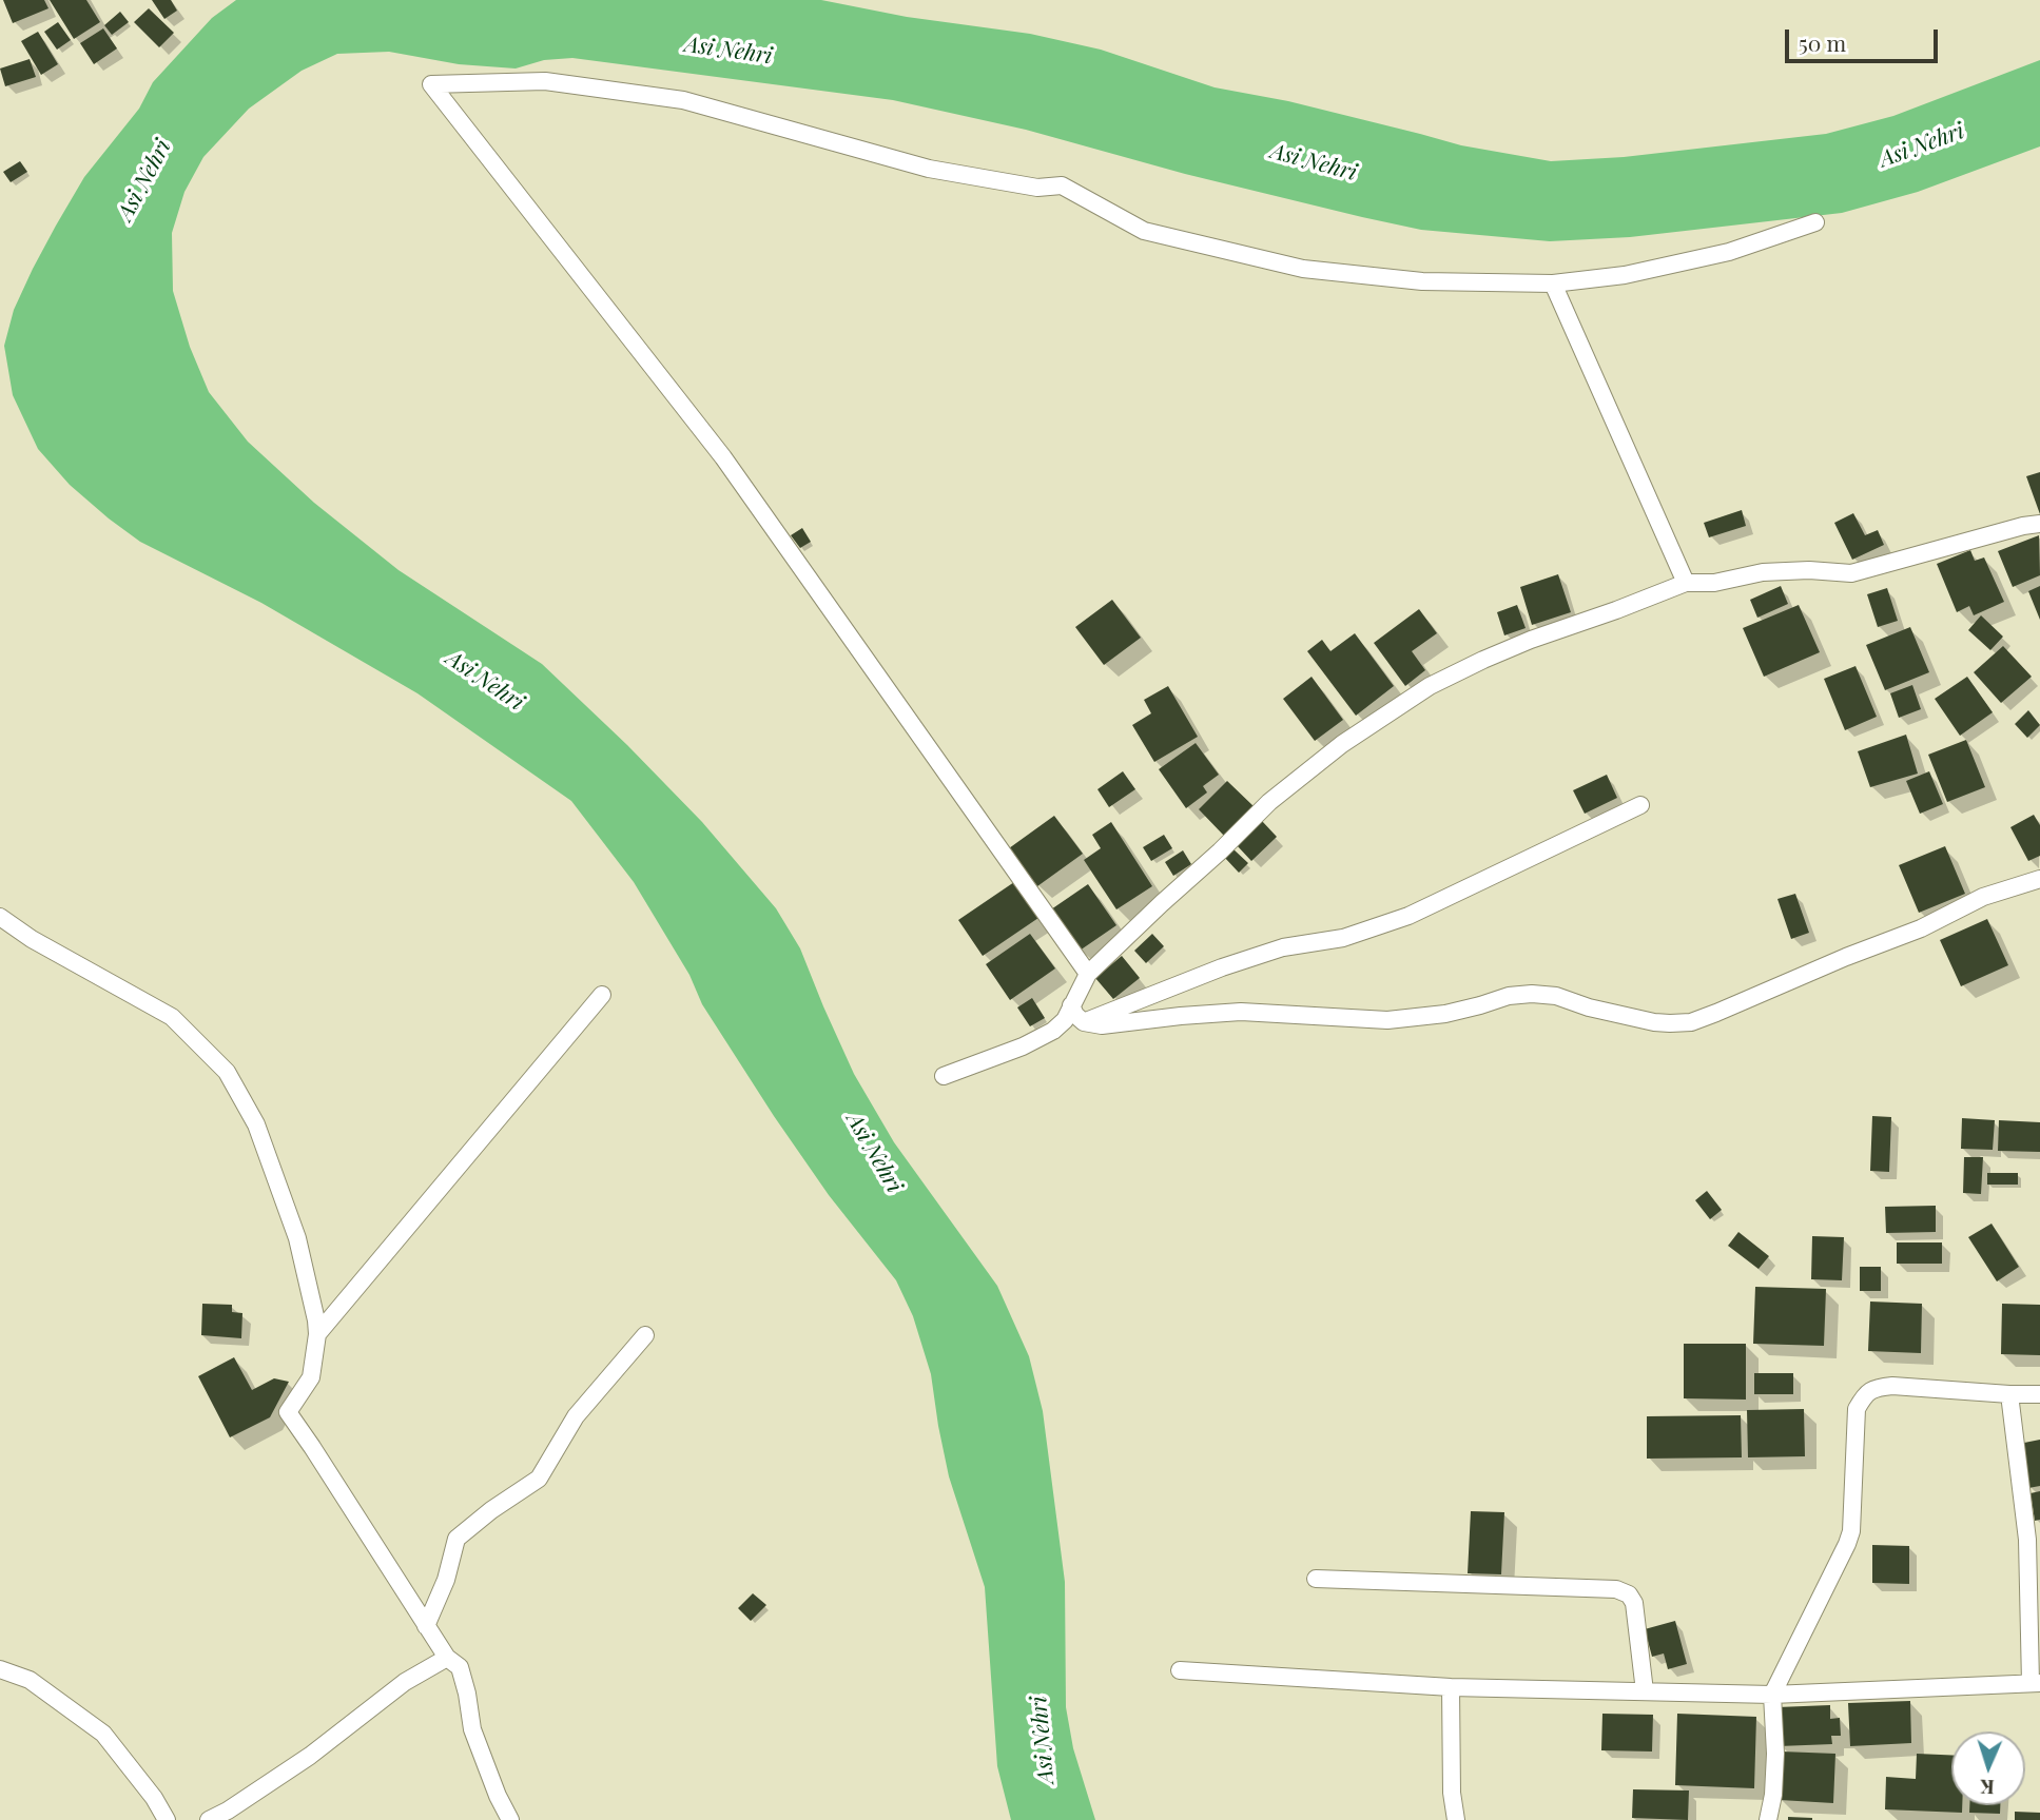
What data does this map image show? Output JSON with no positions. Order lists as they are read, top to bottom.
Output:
{
  "water": ["Asi Nehri"],
  "scale_bar": "50 m",
  "north": "bottom"
}
